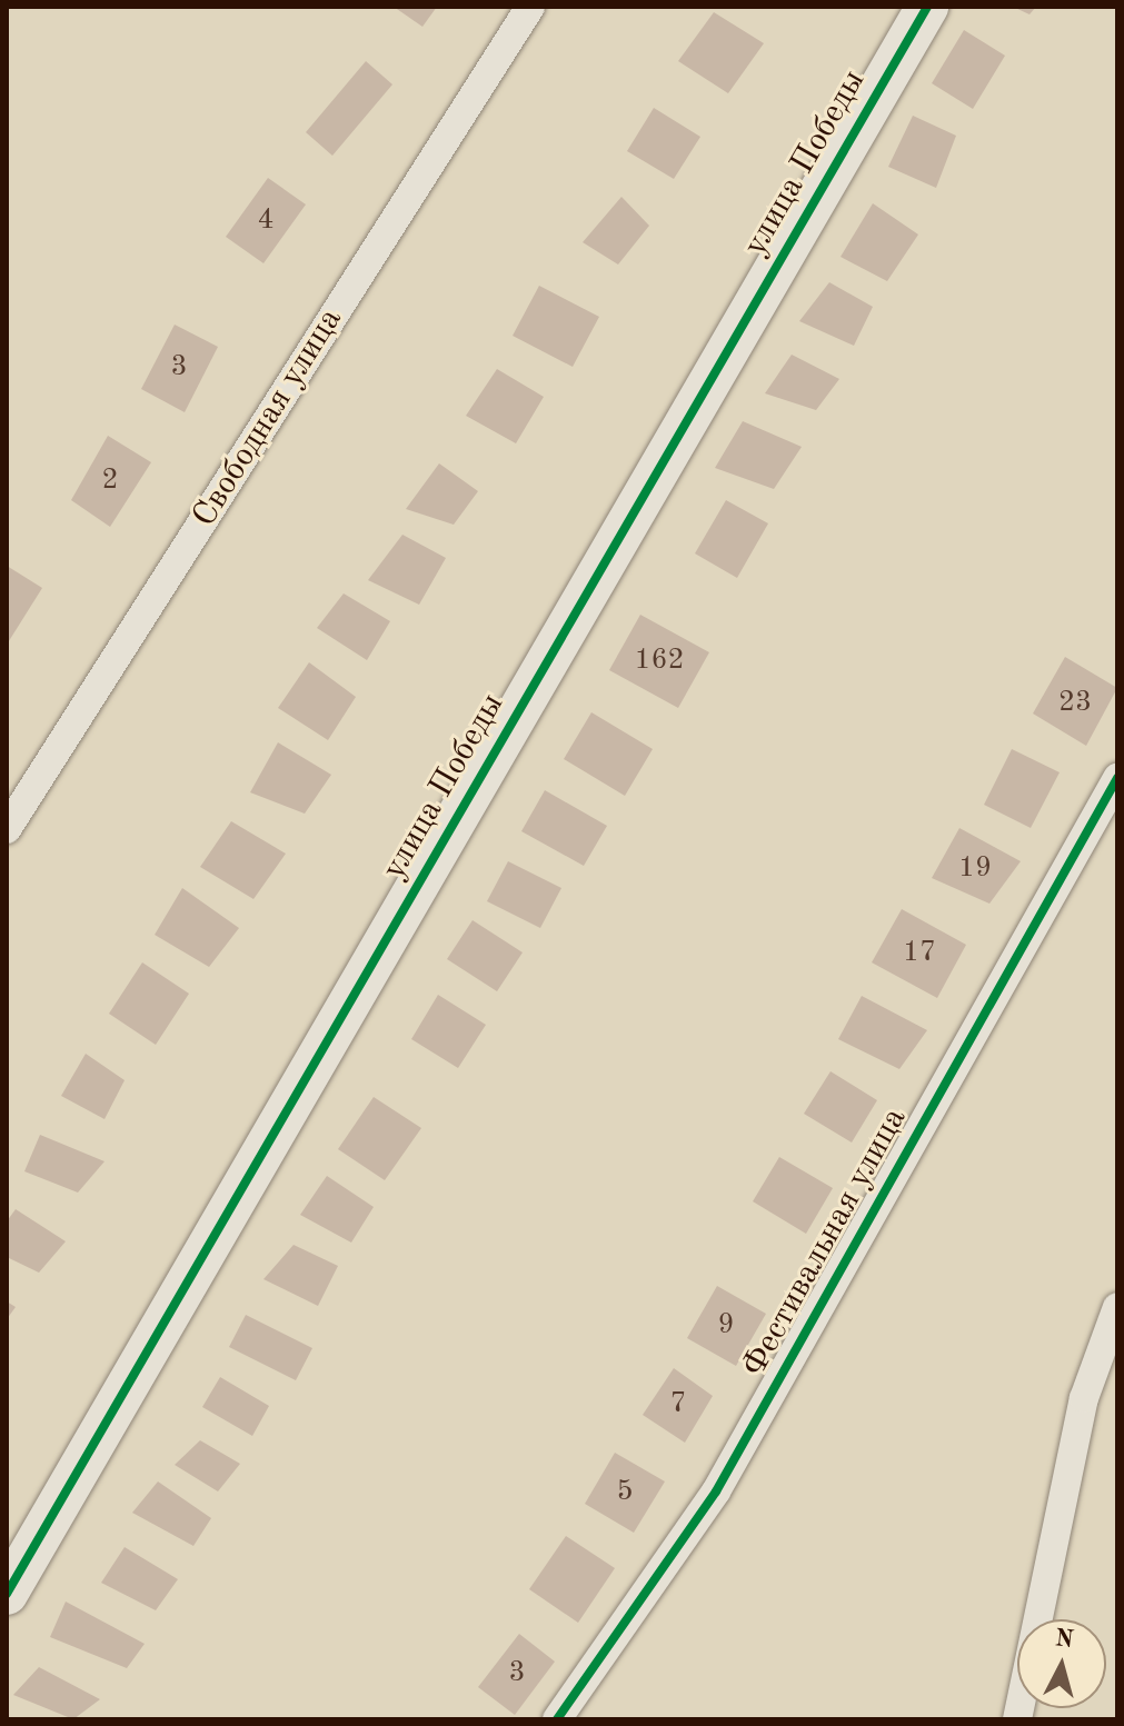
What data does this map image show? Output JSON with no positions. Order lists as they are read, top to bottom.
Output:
{
  "streets": {
    "street": ["улица Победы", "Свободная улица", "Фестивальная улица"]
  },
  "house_numbers": [
    "4",
    "3",
    "2",
    "162",
    "23",
    "19",
    "17",
    "9",
    "7",
    "5",
    "3"
  ],
  "north": "top"
}
